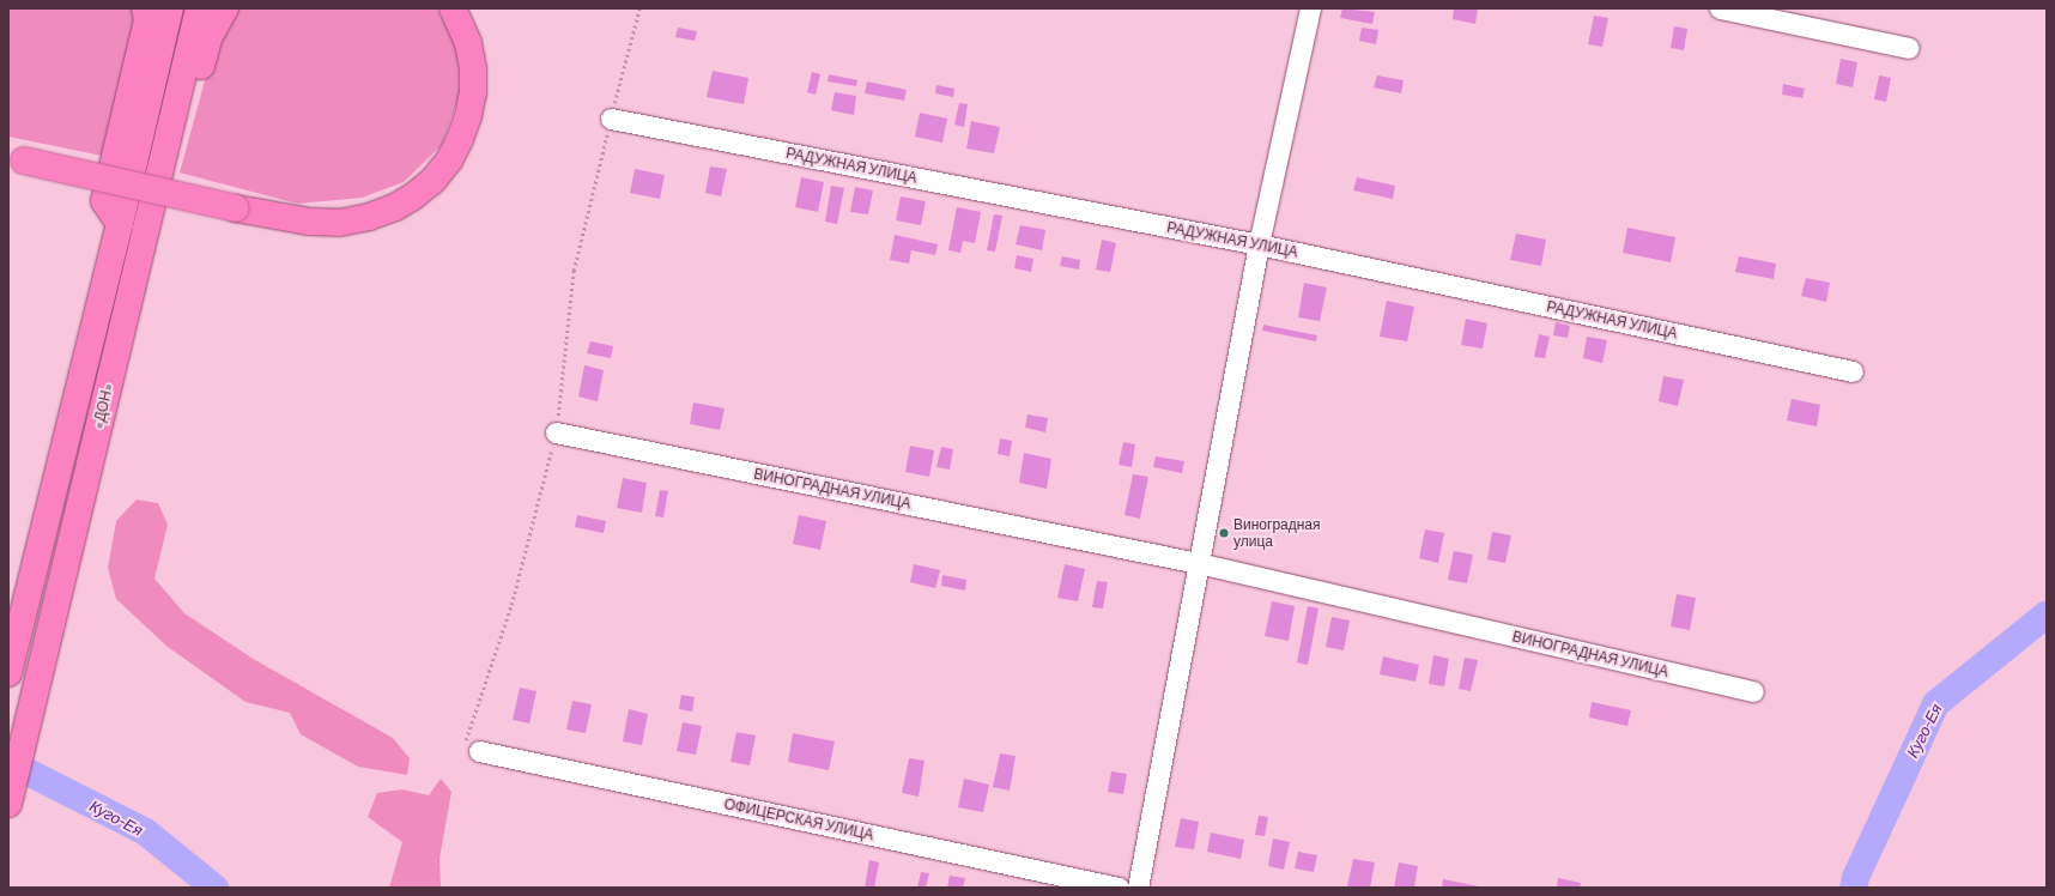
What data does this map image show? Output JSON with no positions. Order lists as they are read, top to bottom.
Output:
{
  "streets": {
    "highway": ["«ДОН»"],
    "street": ["РАДУЖНАЯ УЛИЦА", "ВИНОГРАДНАЯ УЛИЦА", "ОФИЦЕРСКАЯ УЛИЦА"]
  },
  "water": ["Куго-Ея"],
  "places": ["Виноградная улица"]
}
